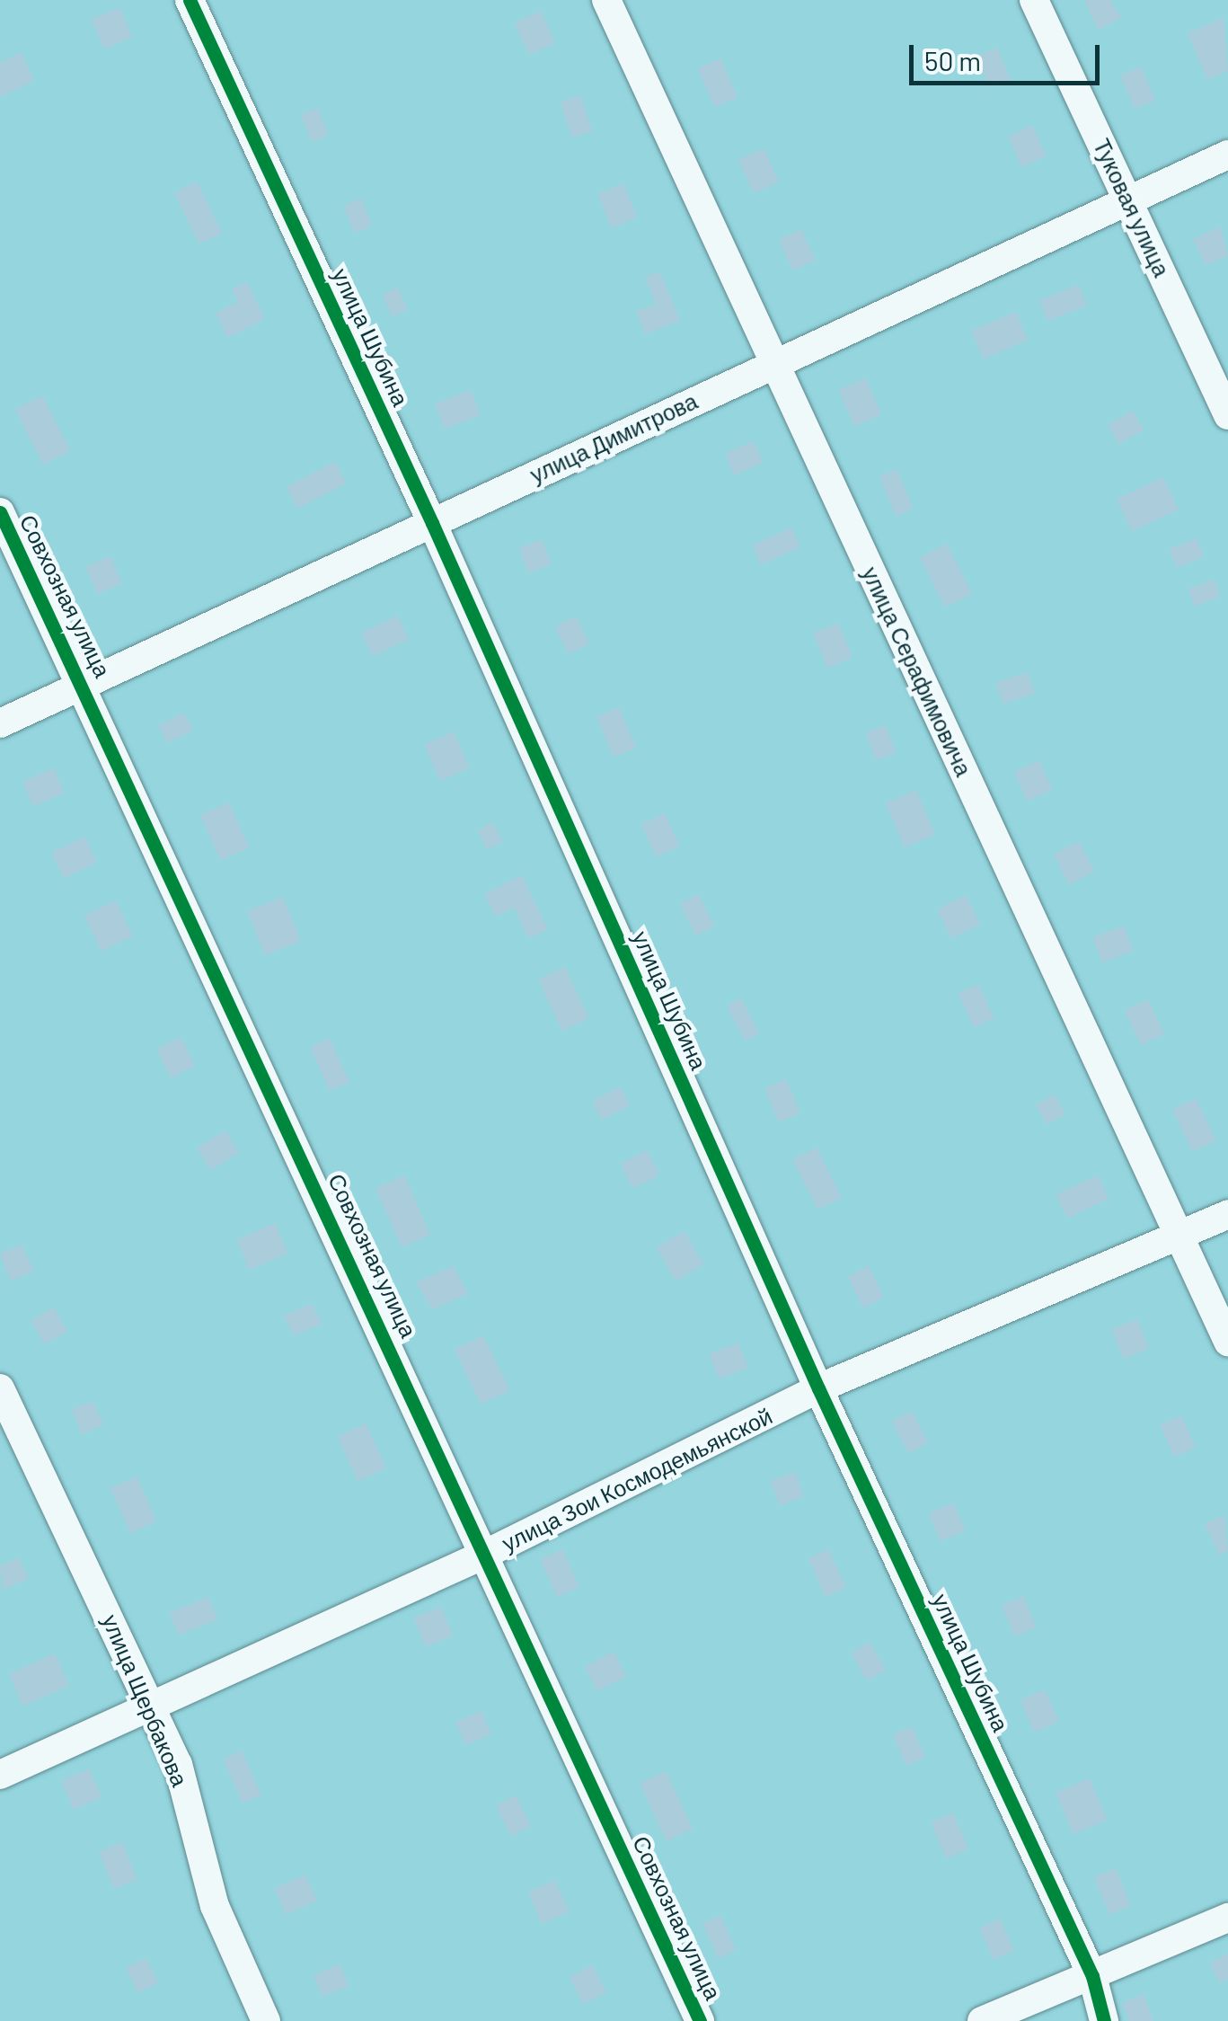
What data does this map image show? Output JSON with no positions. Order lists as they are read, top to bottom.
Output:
{
  "streets": {
    "street": [
      "Туковая улица",
      "улица Шубина",
      "улица Димитрова",
      "Совхозная улица",
      "улица Серафимовича",
      "улица Зои Космодемьянской",
      "улица Щербакова"
    ]
  },
  "crossings": [
    ["Туковая улица", "улица Димитрова"],
    ["улица Шубина", "улица Димитрова"],
    ["улица Шубина", "улица Зои Космодемьянской"],
    ["улица Димитрова", "Совхозная улица"],
    ["улица Димитрова", "улица Серафимовича"],
    ["Совхозная улица", "улица Зои Космодемьянской"],
    ["улица Серафимовича", "улица Зои Космодемьянской"],
    ["улица Зои Космодемьянской", "улица Щербакова"]
  ],
  "scale_bar": "50 m"
}
